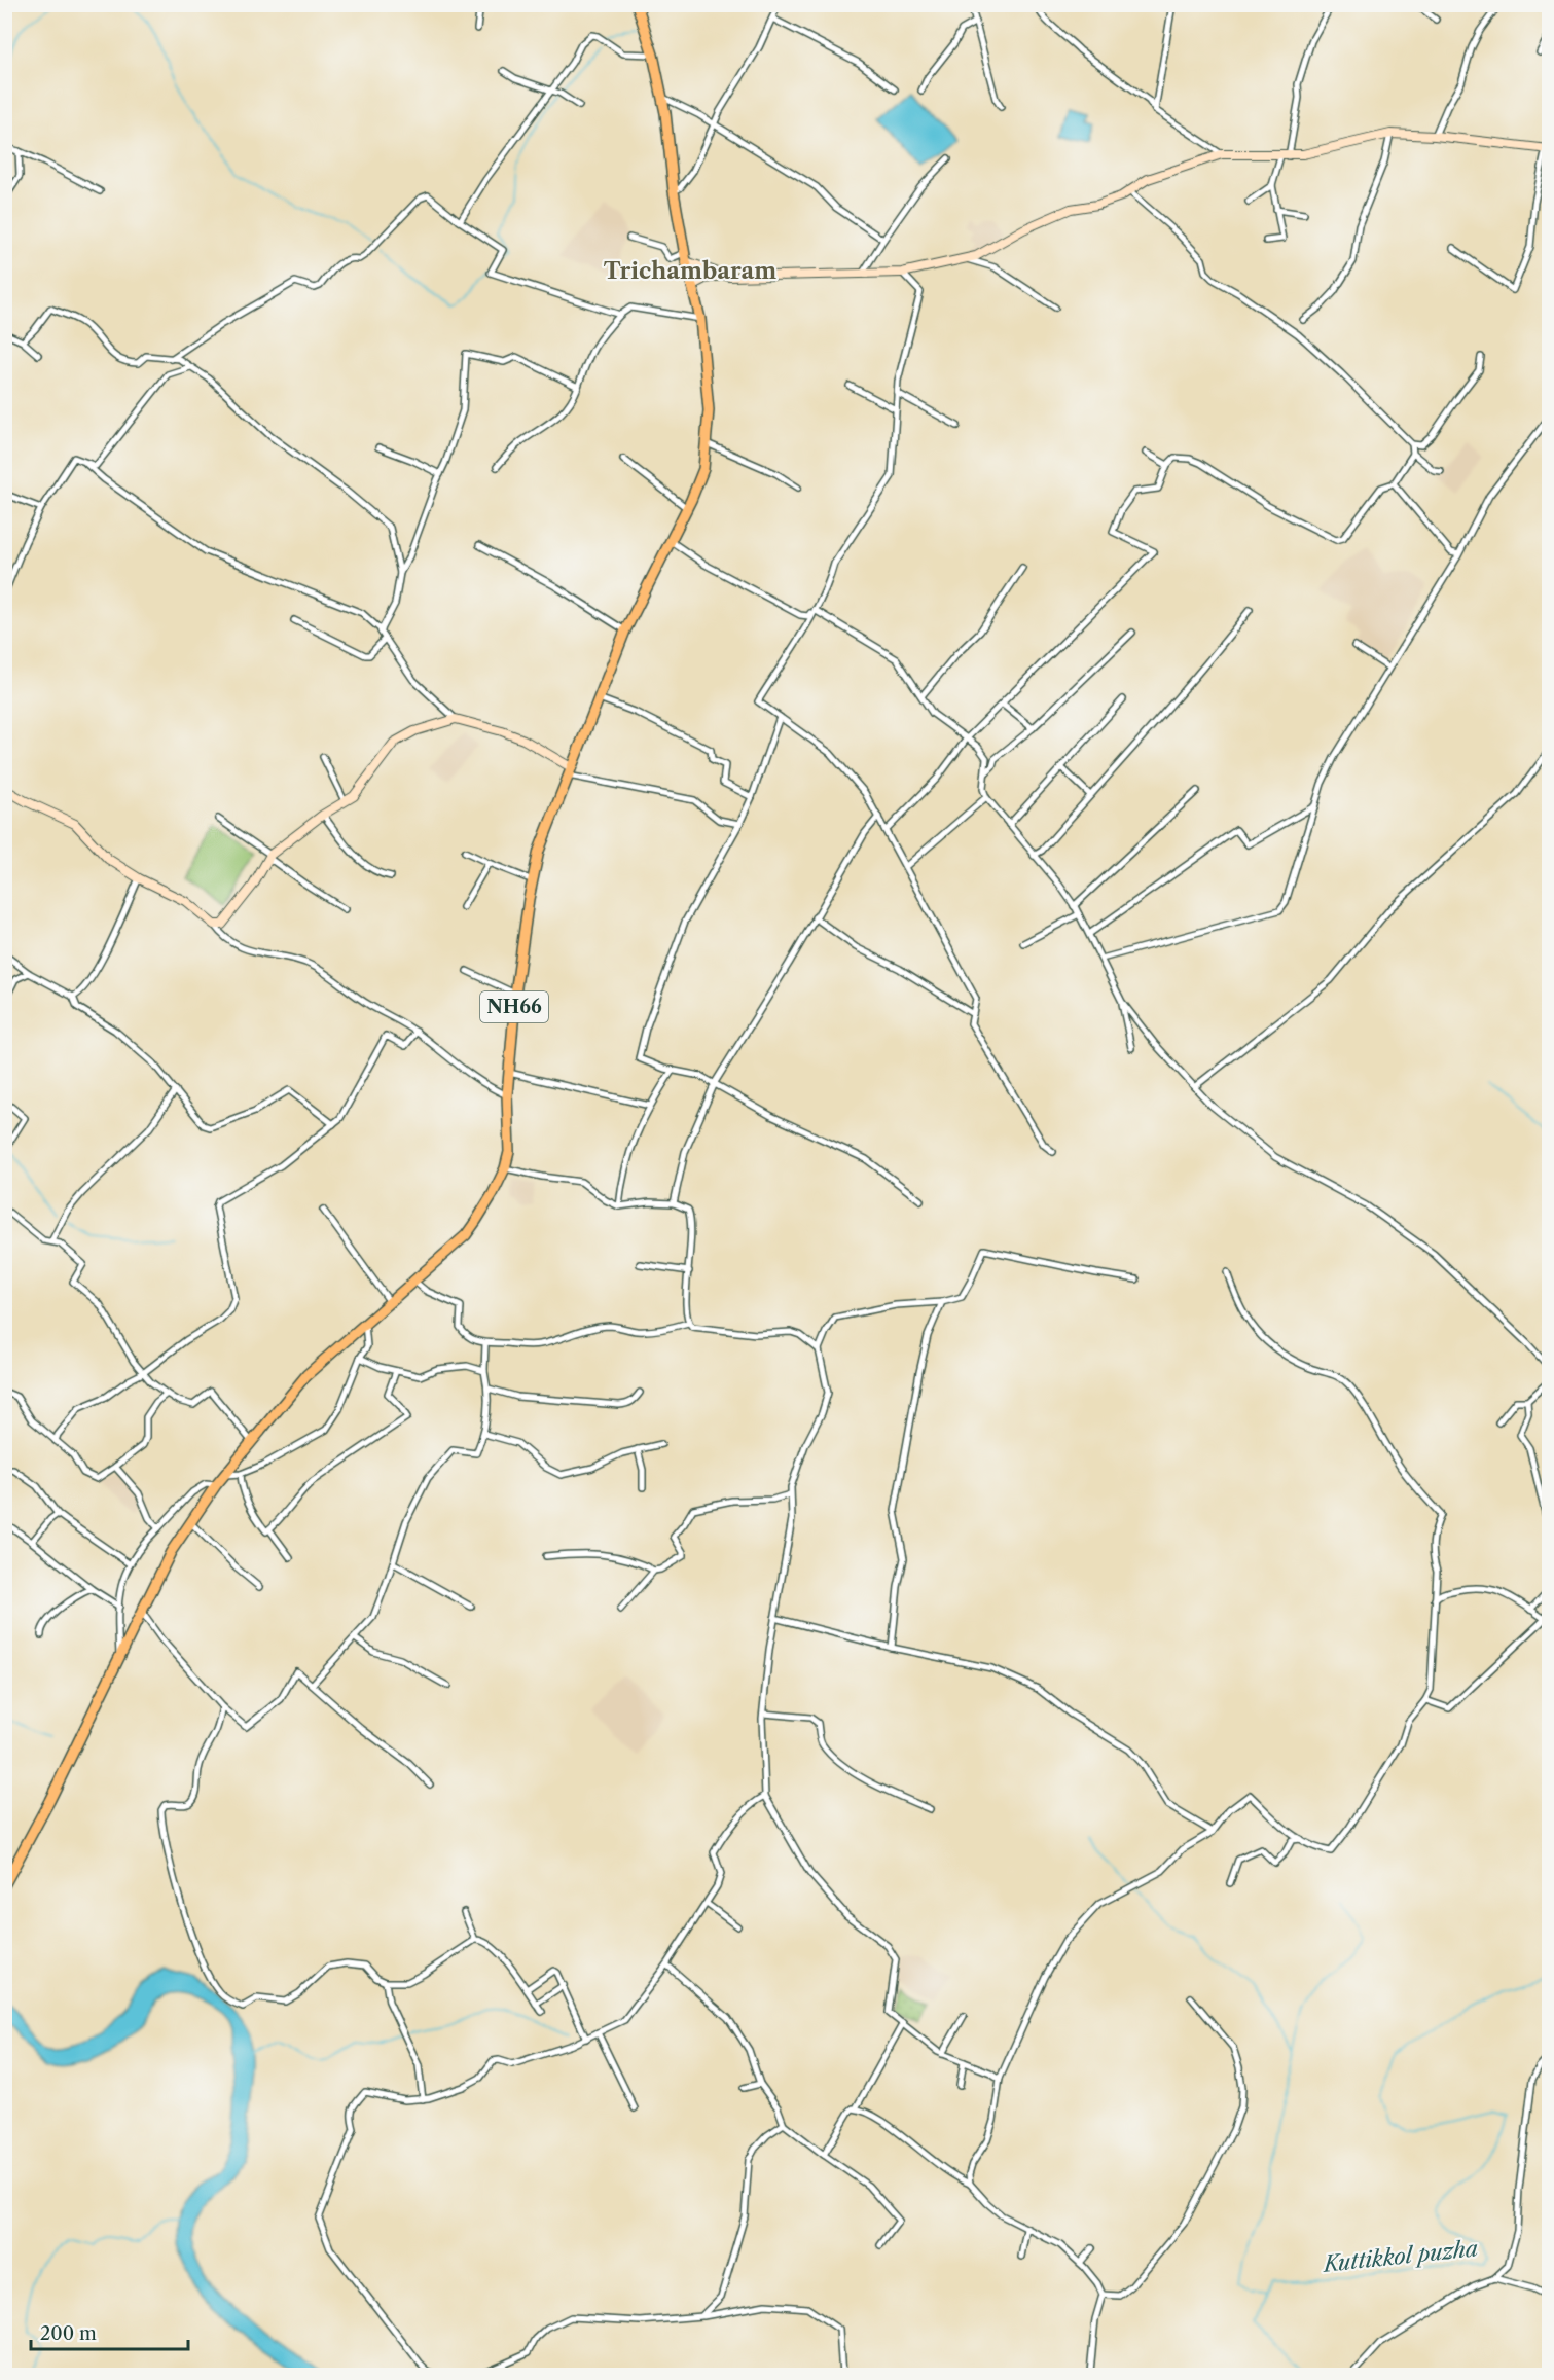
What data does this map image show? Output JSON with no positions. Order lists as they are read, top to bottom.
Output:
{
  "streets": {
    "highway": ["NH66"]
  },
  "districts": ["Trichambaram"],
  "water": ["Kuttikkol puzha"],
  "scale_bar": "200 m"
}
